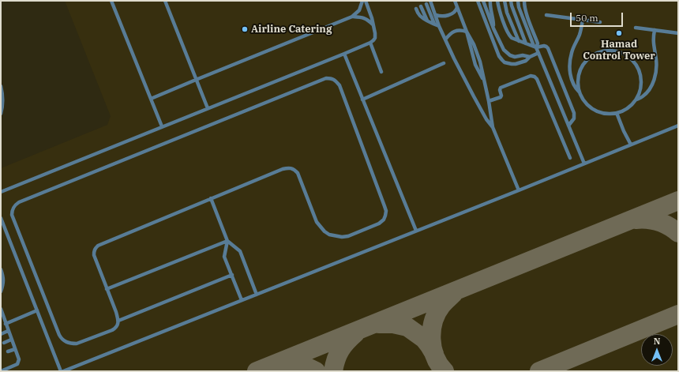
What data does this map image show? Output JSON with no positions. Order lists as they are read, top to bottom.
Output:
{
  "places": ["Airline Catering", "Hamad Control Tower"],
  "scale_bar": "50 m",
  "north": "top"
}
